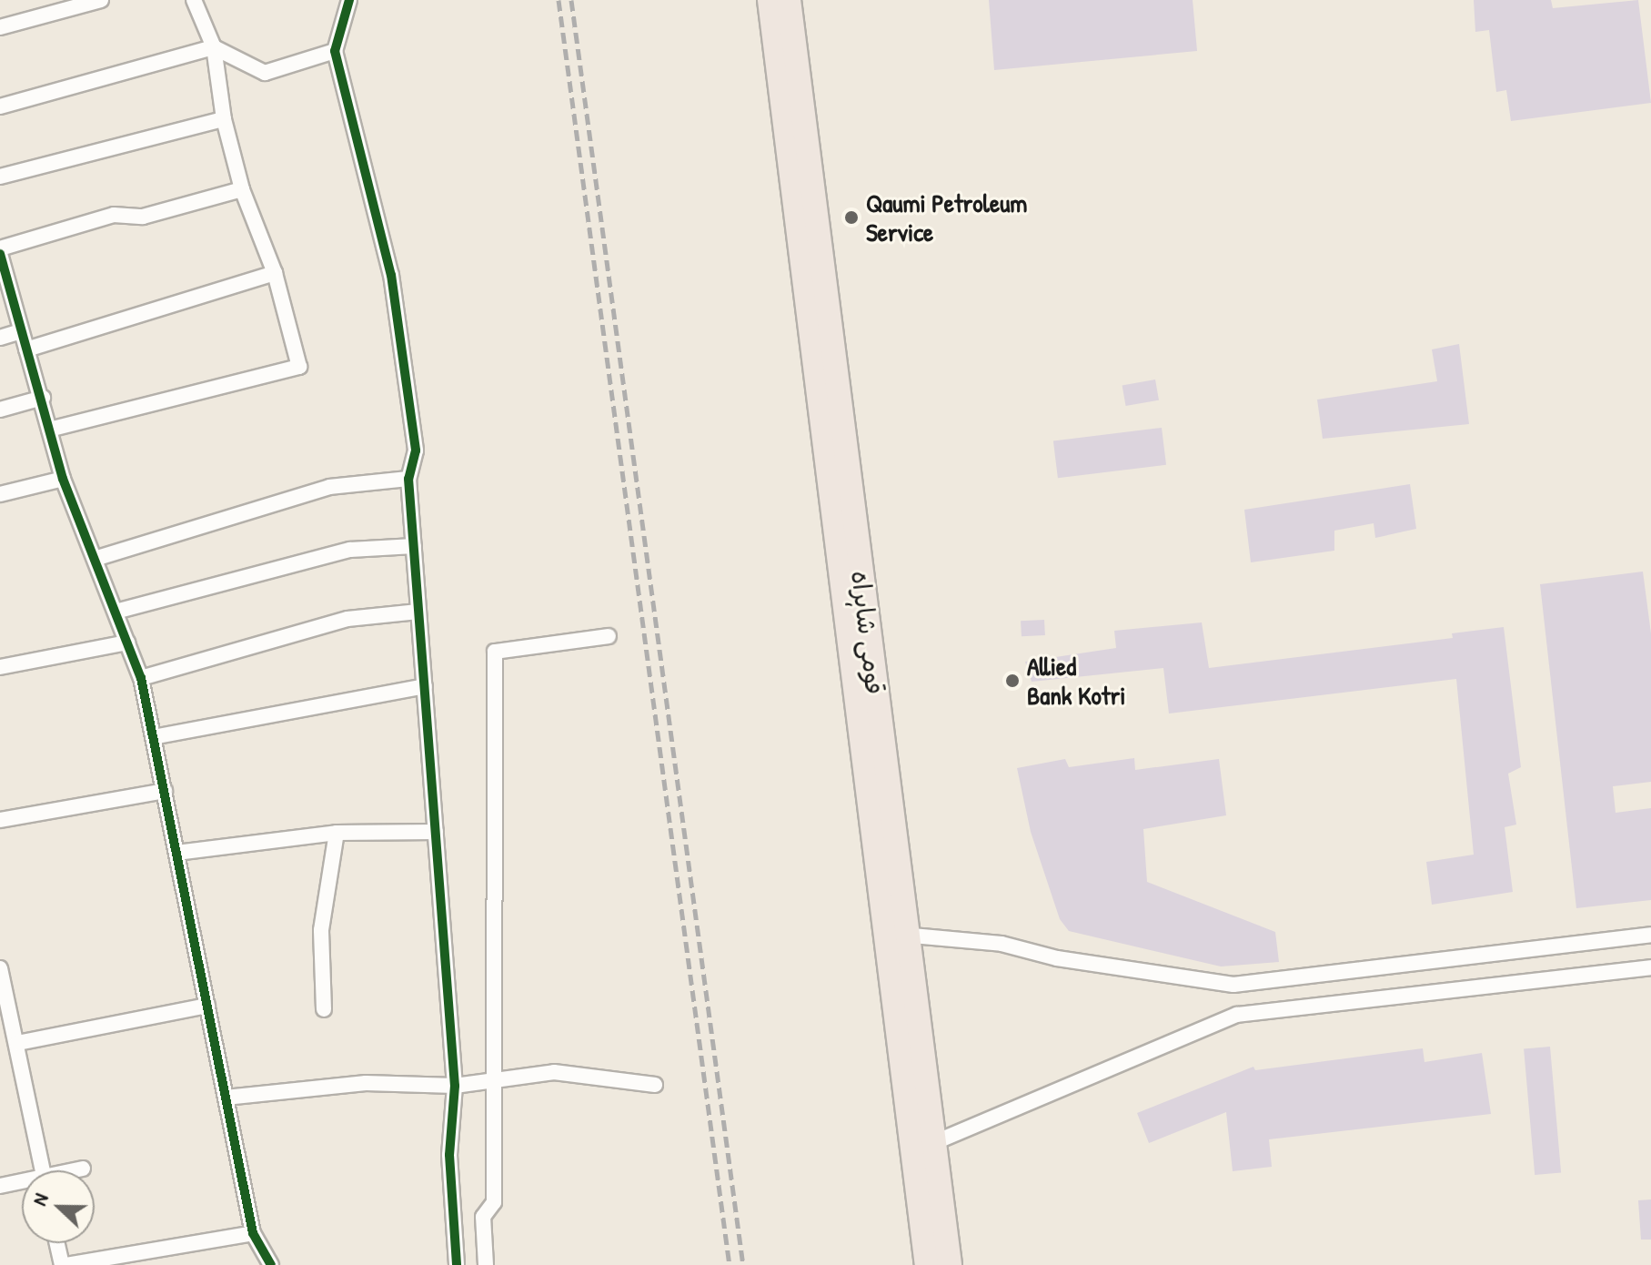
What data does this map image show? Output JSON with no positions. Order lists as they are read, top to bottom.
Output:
{
  "streets": {
    "highway": ["قومی شاہراہ"]
  },
  "places": ["Qaumi Petroleum Service", "Allied Bank Kotri"],
  "north": "left"
}
